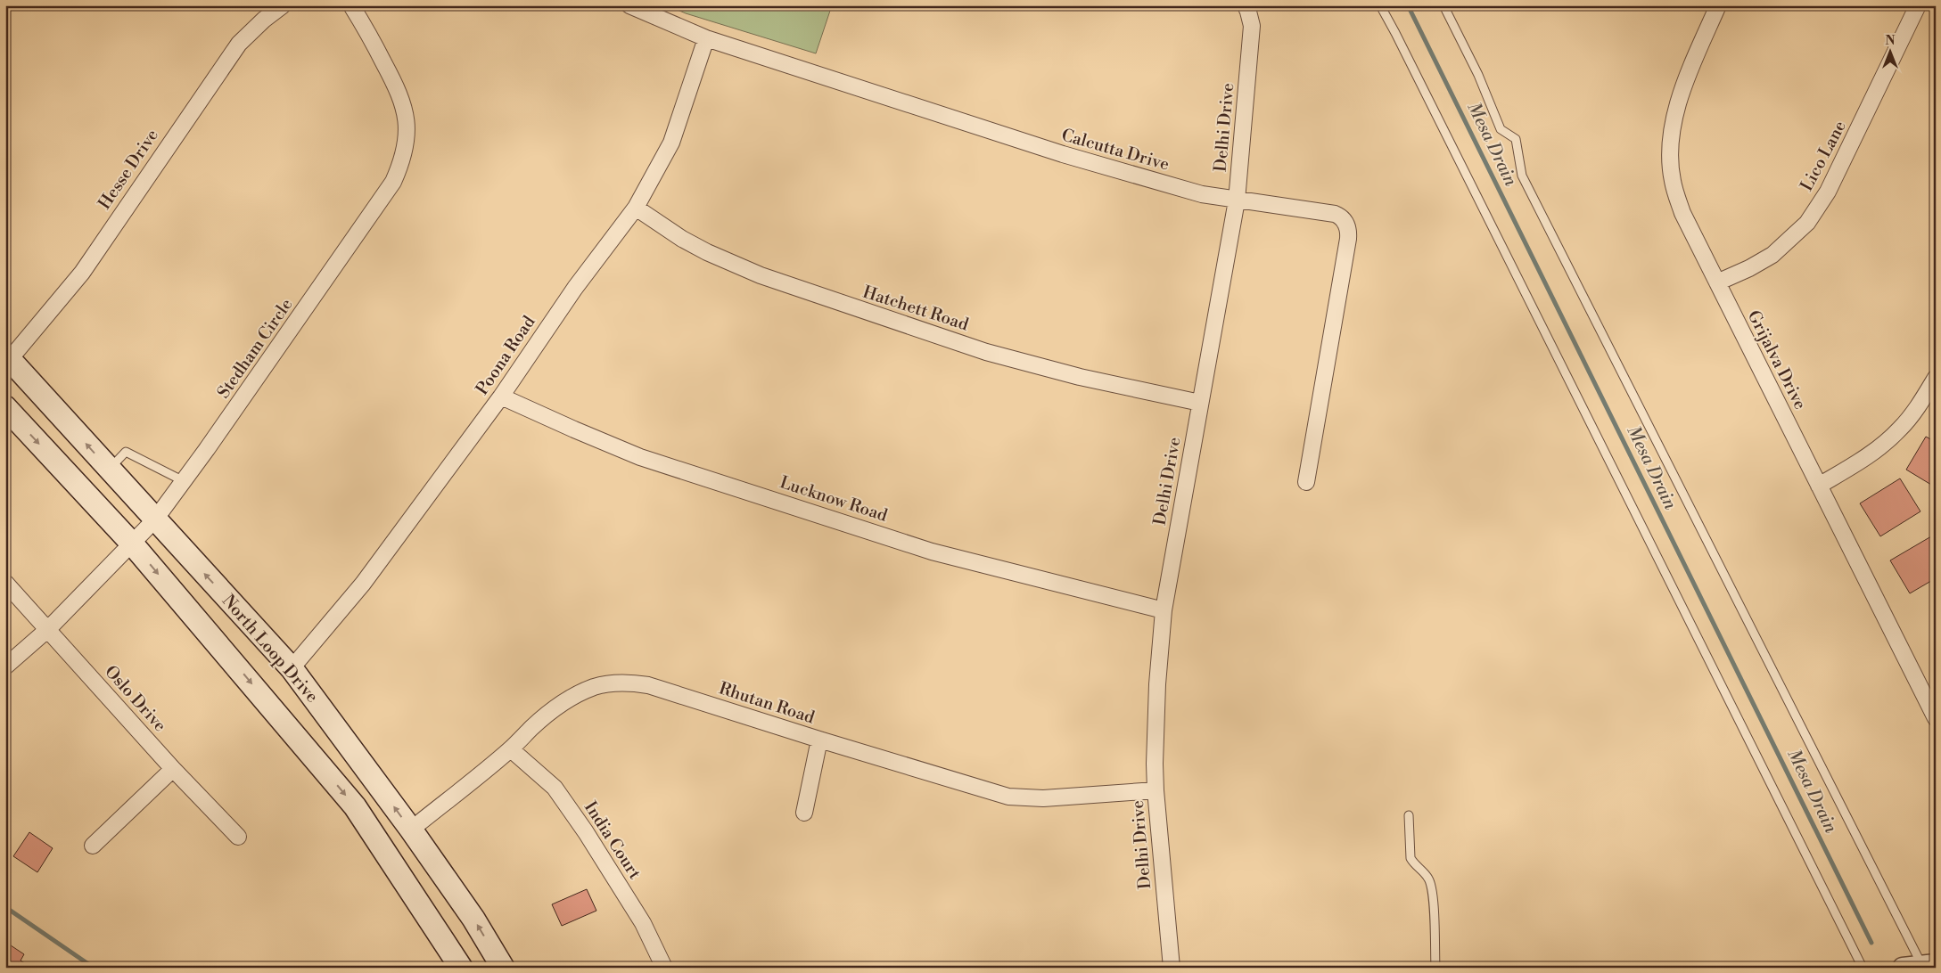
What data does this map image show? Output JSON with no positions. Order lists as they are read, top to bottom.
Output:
{
  "streets": {
    "main road": ["North Loop Drive"],
    "street": [
      "Delhi Drive",
      "Calcutta Drive",
      "Lico Lane",
      "Hesse Drive",
      "Hatchett Road",
      "Stedham Circle",
      "Poona Road",
      "Grijalva Drive",
      "Lucknow Road",
      "Oslo Drive",
      "Rhutan Road",
      "India Court"
    ]
  },
  "crossings": [
    ["Delhi Drive", "Calcutta Drive"],
    ["Delhi Drive", "Hatchett Road"],
    ["Delhi Drive", "Lucknow Road"],
    ["Delhi Drive", "Rhutan Road"],
    ["Calcutta Drive", "Poona Road"],
    ["Lico Lane", "Grijalva Drive"],
    ["Hesse Drive", "North Loop Drive"],
    ["Hatchett Road", "Poona Road"],
    ["Stedham Circle", "North Loop Drive"],
    ["Stedham Circle", "Oslo Drive"],
    ["Poona Road", "Lucknow Road"],
    ["Poona Road", "North Loop Drive"],
    ["North Loop Drive", "Rhutan Road"],
    ["Rhutan Road", "India Court"]
  ],
  "water": ["Mesa Drain"],
  "north": "top"
}
